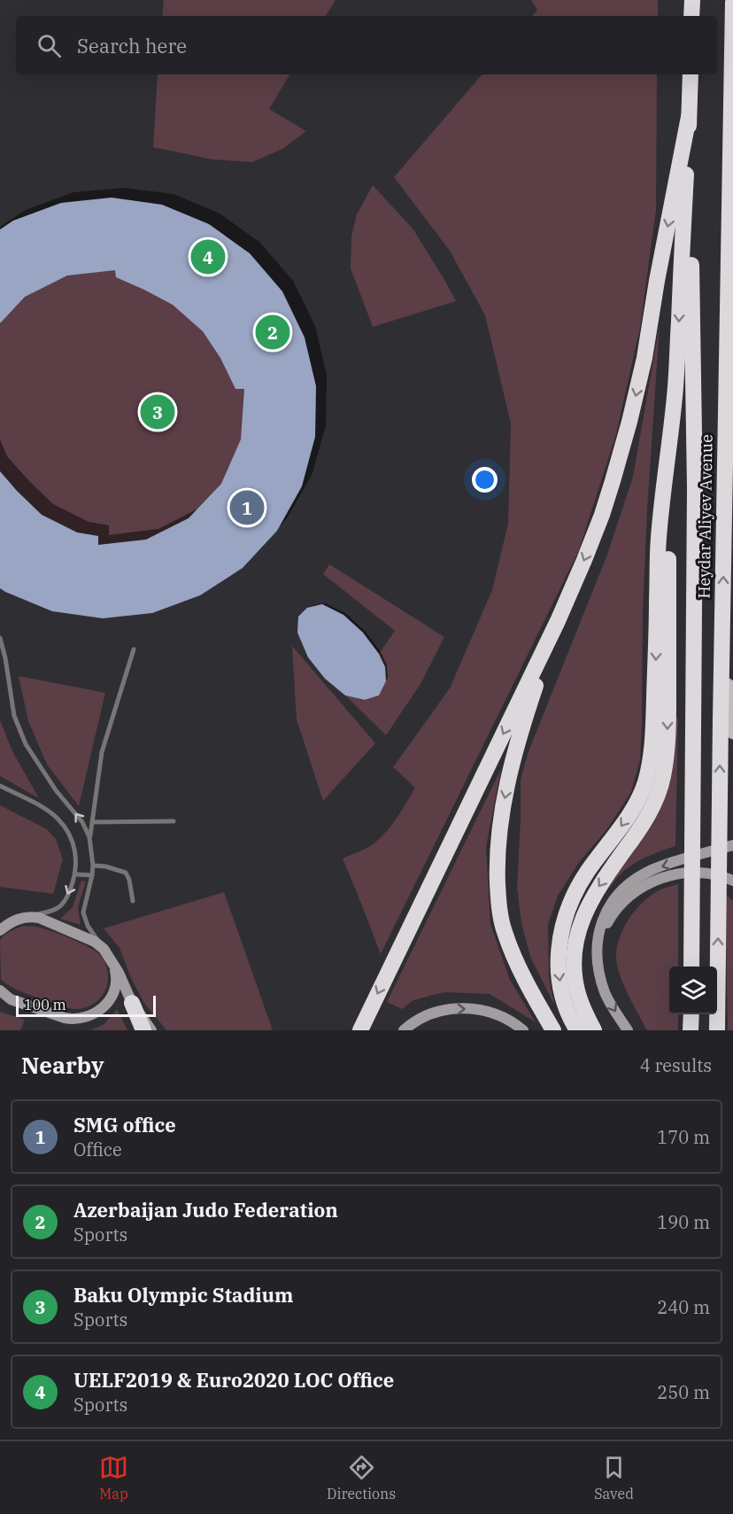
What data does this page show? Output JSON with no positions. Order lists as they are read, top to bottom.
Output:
{
  "streets": {
    "highway": ["Heydar Aliyev Avenue"]
  },
  "scale_bar": "100 m",
  "page": {
    "search": "Search here",
    "pins": [
      "4",
      "2",
      "3",
      "1"
    ],
    "scale": "100 m",
    "heading": ["Nearby", "4 results"],
    "list": [
      {
        "mark": "1",
        "name": "SMG office",
        "note": "Office",
        "value": "170 m"
      },
      {
        "mark": "2",
        "name": "Azerbaijan Judo Federation",
        "note": "Sports",
        "value": "190 m"
      },
      {
        "mark": "3",
        "name": "Baku Olympic Stadium",
        "note": "Sports",
        "value": "240 m"
      },
      {
        "mark": "4",
        "name": "UELF2019 & Euro2020 LOC Office",
        "note": "Sports",
        "value": "250 m"
      }
    ],
    "nav": ["Map", "Directions", "Saved"]
  }
}
